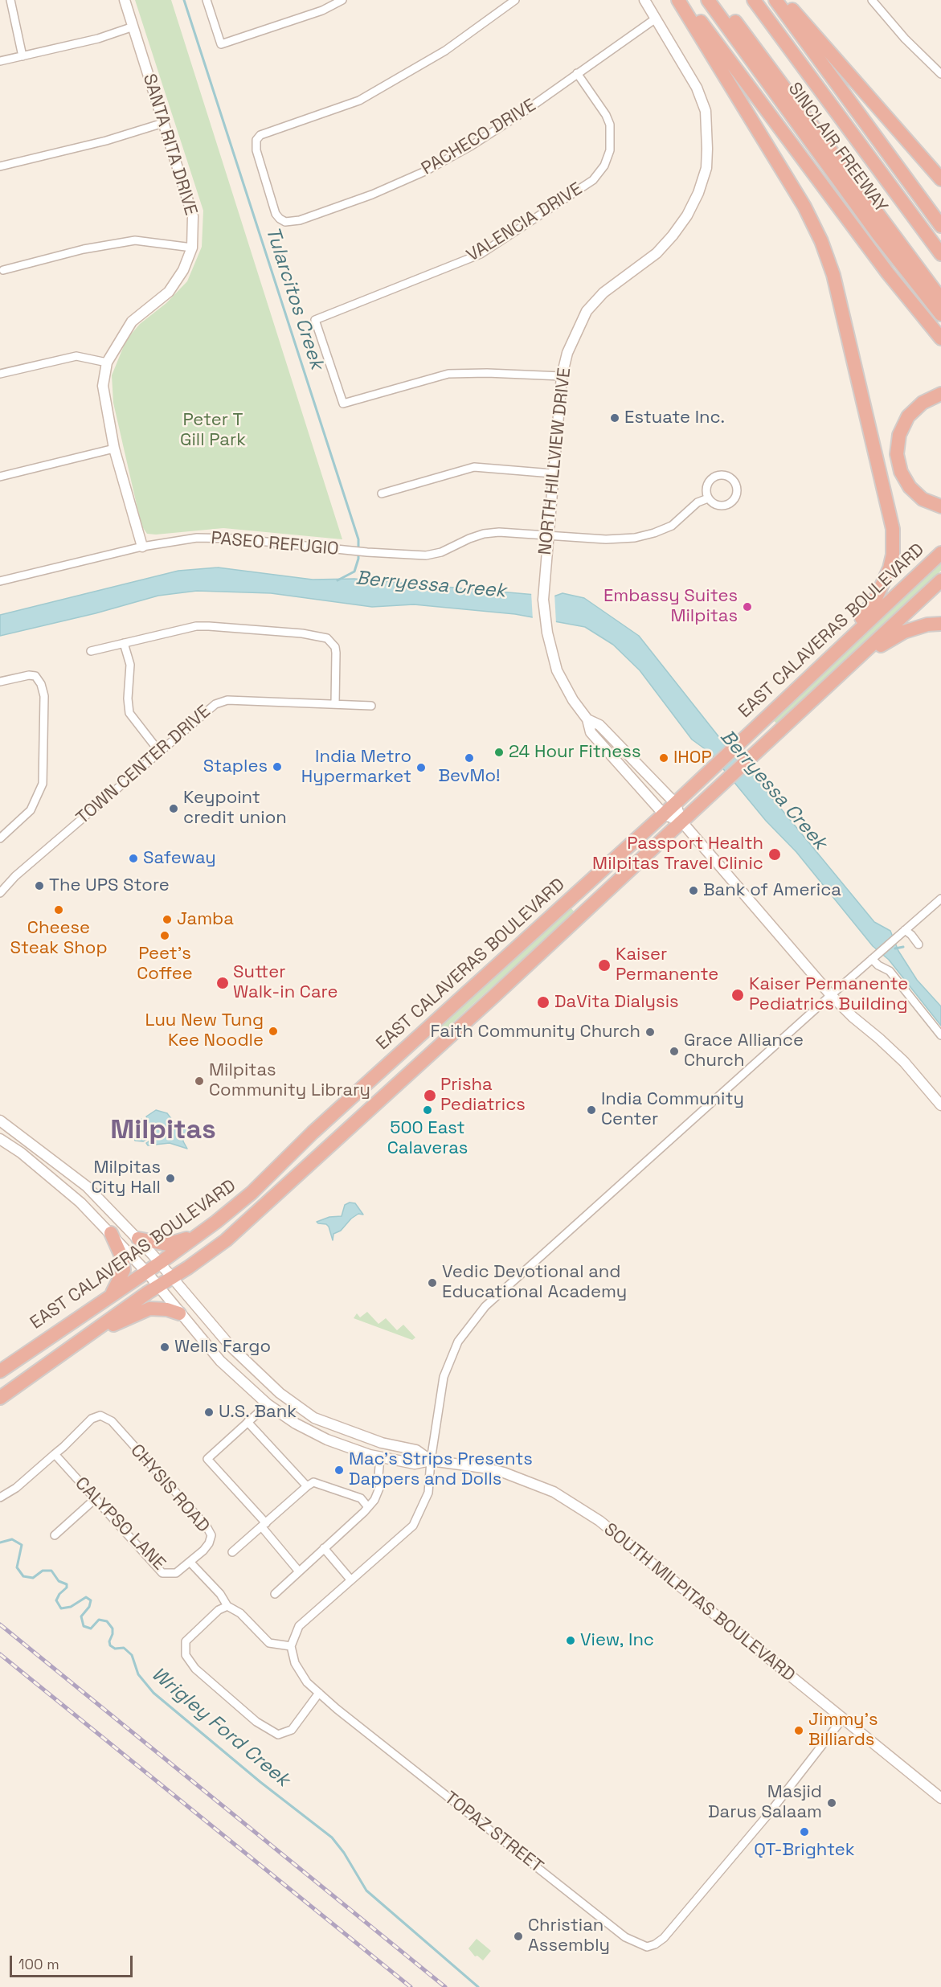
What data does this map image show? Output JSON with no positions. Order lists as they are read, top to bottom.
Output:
{
  "streets": {
    "highway": ["SINCLAIR FREEWAY", "EAST CALAVERAS BOULEVARD"],
    "street": [
      "PACHECO DRIVE",
      "SANTA RITA DRIVE",
      "VALENCIA DRIVE",
      "NORTH HILLVIEW DRIVE",
      "PASEO REFUGIO",
      "TOWN CENTER DRIVE",
      "CHYSIS ROAD",
      "CALYPSO LANE",
      "SOUTH MILPITAS BOULEVARD",
      "TOPAZ STREET"
    ]
  },
  "crossings": [
    ["PACHECO DRIVE", "VALENCIA DRIVE"],
    ["PACHECO DRIVE", "NORTH HILLVIEW DRIVE"],
    ["SANTA RITA DRIVE", "PASEO REFUGIO"],
    ["VALENCIA DRIVE", "NORTH HILLVIEW DRIVE"],
    ["NORTH HILLVIEW DRIVE", "PASEO REFUGIO"],
    ["NORTH HILLVIEW DRIVE", "EAST CALAVERAS BOULEVARD"],
    ["EAST CALAVERAS BOULEVARD", "SOUTH MILPITAS BOULEVARD"],
    ["CHYSIS ROAD", "CALYPSO LANE"],
    ["CHYSIS ROAD", "TOPAZ STREET"],
    ["SOUTH MILPITAS BOULEVARD", "TOPAZ STREET"]
  ],
  "districts": ["Milpitas"],
  "water": ["Tularcitos Creek", "Berryessa Creek", "Wrigley Ford Creek"],
  "parks": ["Peter T Gill Park"],
  "places": [
    "Estuate Inc.",
    "Embassy Suites Milpitas",
    "24 Hour Fitness",
    "BevMo!",
    "IHOP",
    "Staples",
    "India Metro Hypermarket",
    "Keypoint credit union",
    "Passport Health Milpitas Travel Clinic",
    "Safeway",
    "The UPS Store",
    "Bank of America",
    "Cheese Steak Shop",
    "Jamba",
    "Peet's Coffee",
    "Kaiser Permanente",
    "Sutter Walk-in Care",
    "Kaiser Permanente Pediatrics Building",
    "DaVita Dialysis",
    "Luu New Tung Kee Noodle",
    "Faith Community Church",
    "Grace Alliance Church",
    "Milpitas Community Library",
    "Prisha Pediatrics",
    "500 East Calaveras",
    "India Community Center",
    "Milpitas City Hall",
    "Vedic Devotional and Educational Academy",
    "Wells Fargo",
    "U.S. Bank",
    "Mac's Strips Presents Dappers and Dolls",
    "View, Inc",
    "Jimmy’s Billiards",
    "Masjid Darus Salaam",
    "QT-Brightek",
    "Christian Assembly"
  ],
  "scale_bar": "100 m"
}
